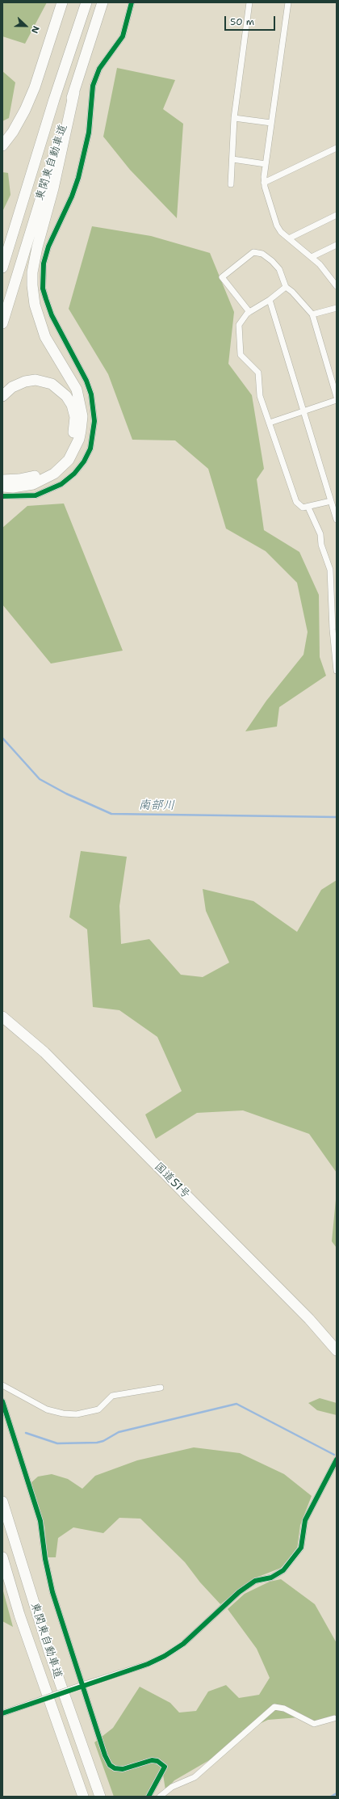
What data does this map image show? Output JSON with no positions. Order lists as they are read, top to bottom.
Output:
{
  "streets": {
    "highway": ["東関東自動車道", "国道51号"]
  },
  "water": ["南部川"],
  "scale_bar": "50 m",
  "north": "right"
}
